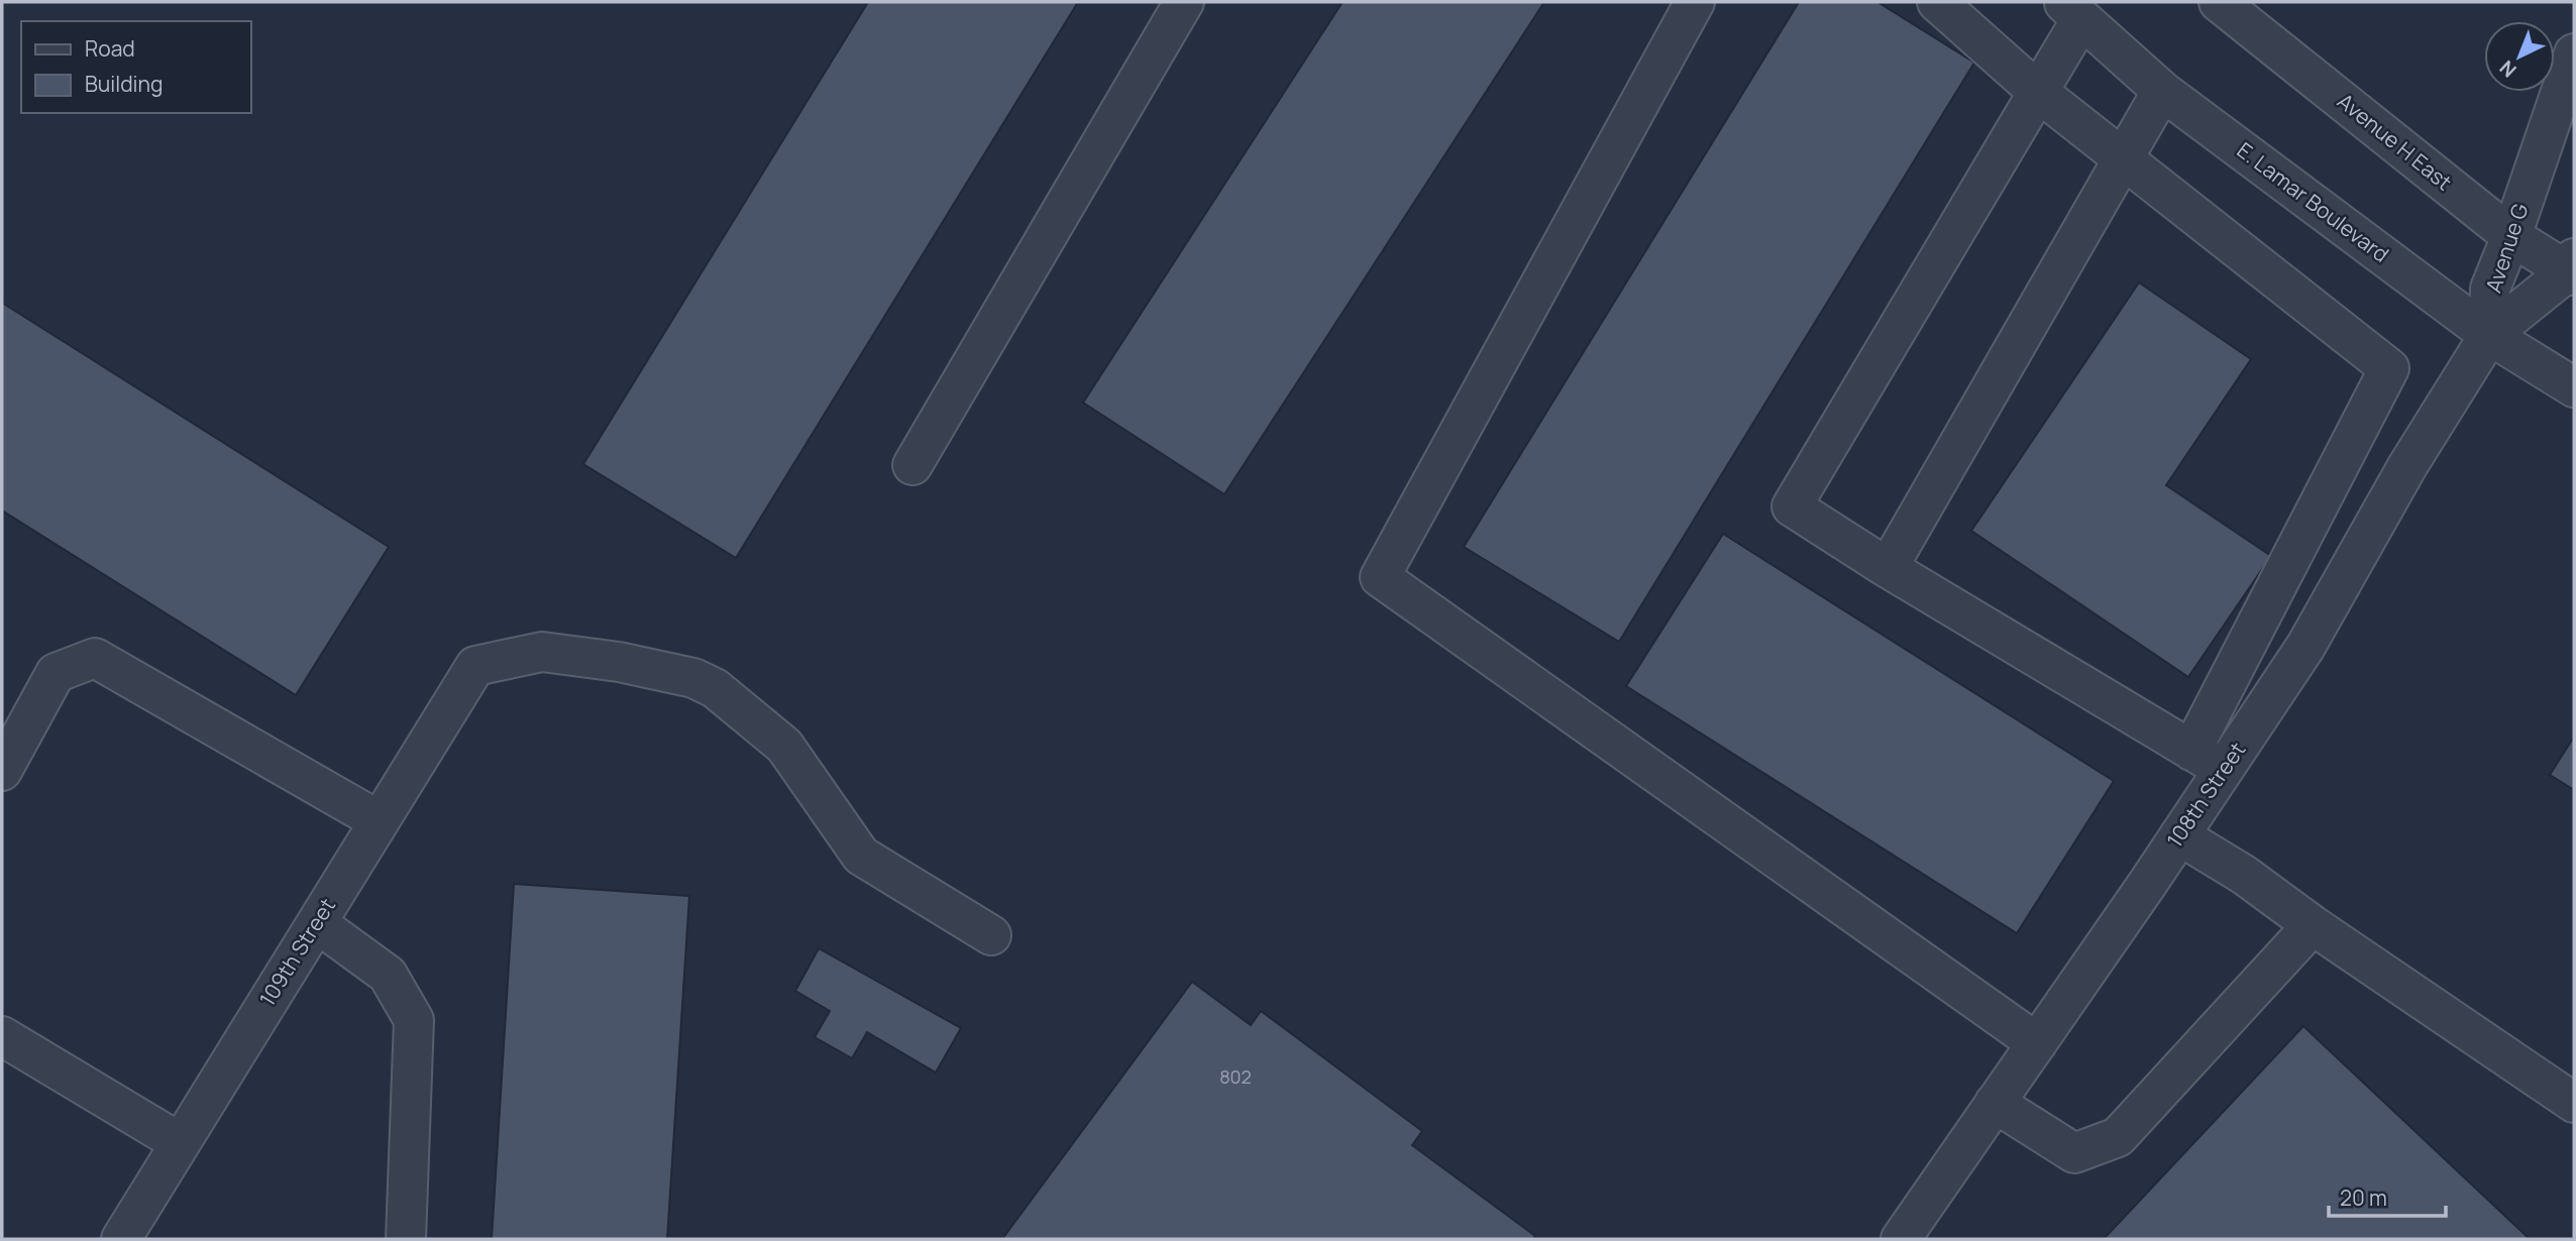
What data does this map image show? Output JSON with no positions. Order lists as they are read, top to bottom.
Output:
{
  "streets": {
    "street": [
      "Avenue H East",
      "E. Lamar Boulevard",
      "Avenue G",
      "108th Street",
      "109th Street"
    ]
  },
  "crossings": [
    ["Avenue H East", "Avenue G"],
    ["E. Lamar Boulevard", "Avenue G"],
    ["E. Lamar Boulevard", "108th Street"],
    ["Avenue G", "108th Street"]
  ],
  "house_numbers": ["802"],
  "legend": ["Road", "Building"],
  "scale_bar": "20 m",
  "north": "bottom left"
}
